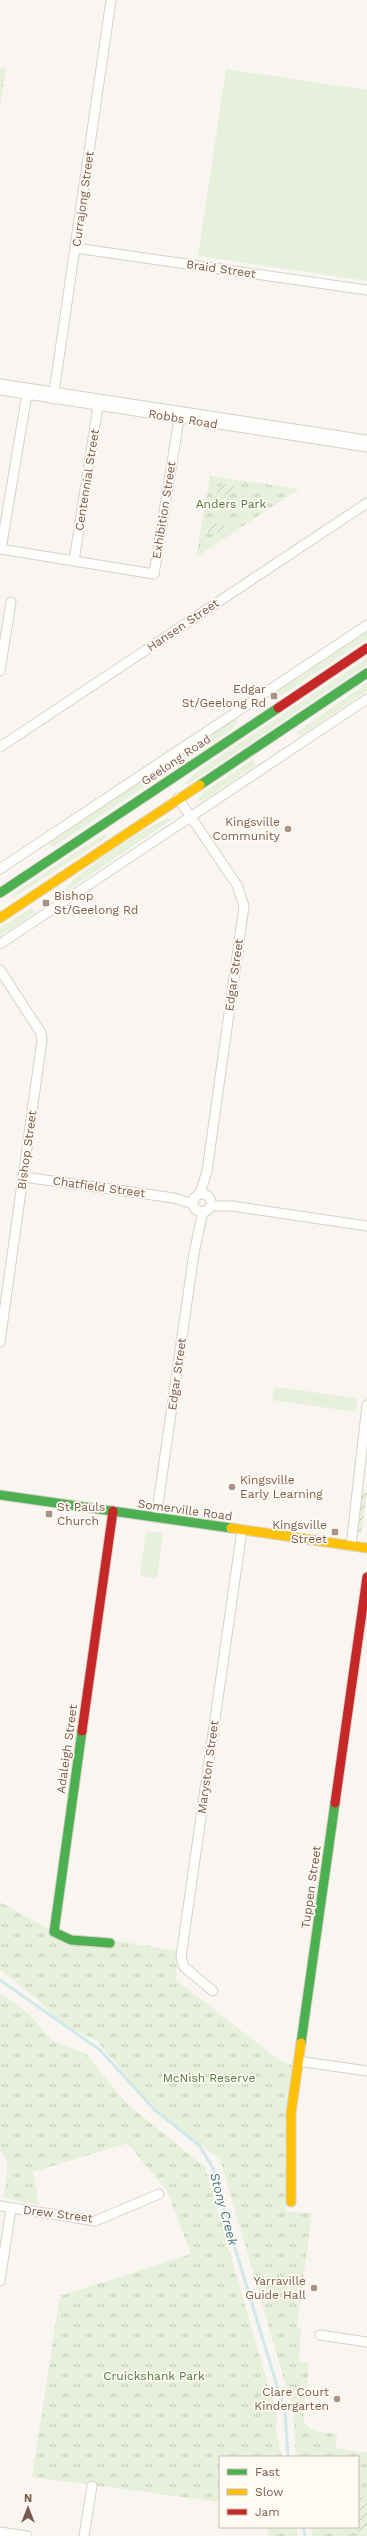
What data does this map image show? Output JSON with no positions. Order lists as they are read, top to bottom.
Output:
{
  "streets": {
    "main road": [
      "Geelong Road",
      "Somerville Road",
      "Adaleigh Street",
      "Tuppen Street"
    ],
    "street": [
      "Currajong Street",
      "Braid Street",
      "Robbs Road",
      "Centennial Street",
      "Exhibition Street",
      "Hansen Street",
      "Edgar Street",
      "Bishop Street",
      "Chatfield Street",
      "Maryston Street",
      "Drew Street"
    ]
  },
  "crossings": [
    ["Currajong Street", "Braid Street"],
    ["Currajong Street", "Robbs Road"],
    ["Robbs Road", "Centennial Street"],
    ["Robbs Road", "Exhibition Street"],
    ["Centennial Street", "Exhibition Street"],
    ["Edgar Street", "Chatfield Street"],
    ["Edgar Street", "Somerville Road"],
    ["Bishop Street", "Chatfield Street"],
    ["Somerville Road", "Adaleigh Street"],
    ["Somerville Road", "Maryston Street"]
  ],
  "water": ["Stony Creek"],
  "parks": ["Anders Park", "McNish Reserve", "Cruickshank Park"],
  "places": {
    "transit": [
      "Edgar St/Geelong Rd",
      "Bishop St/Geelong Rd",
      "St Pauls Church",
      "Kingsville Street"
    ],
    "other": [
      "Kingsville Community",
      "Kingsville Early Learning",
      "Yarraville Guide Hall",
      "Clare Court Kindergarten"
    ]
  },
  "legend": ["Fast", "Slow", "Jam"],
  "north": "top"
}
